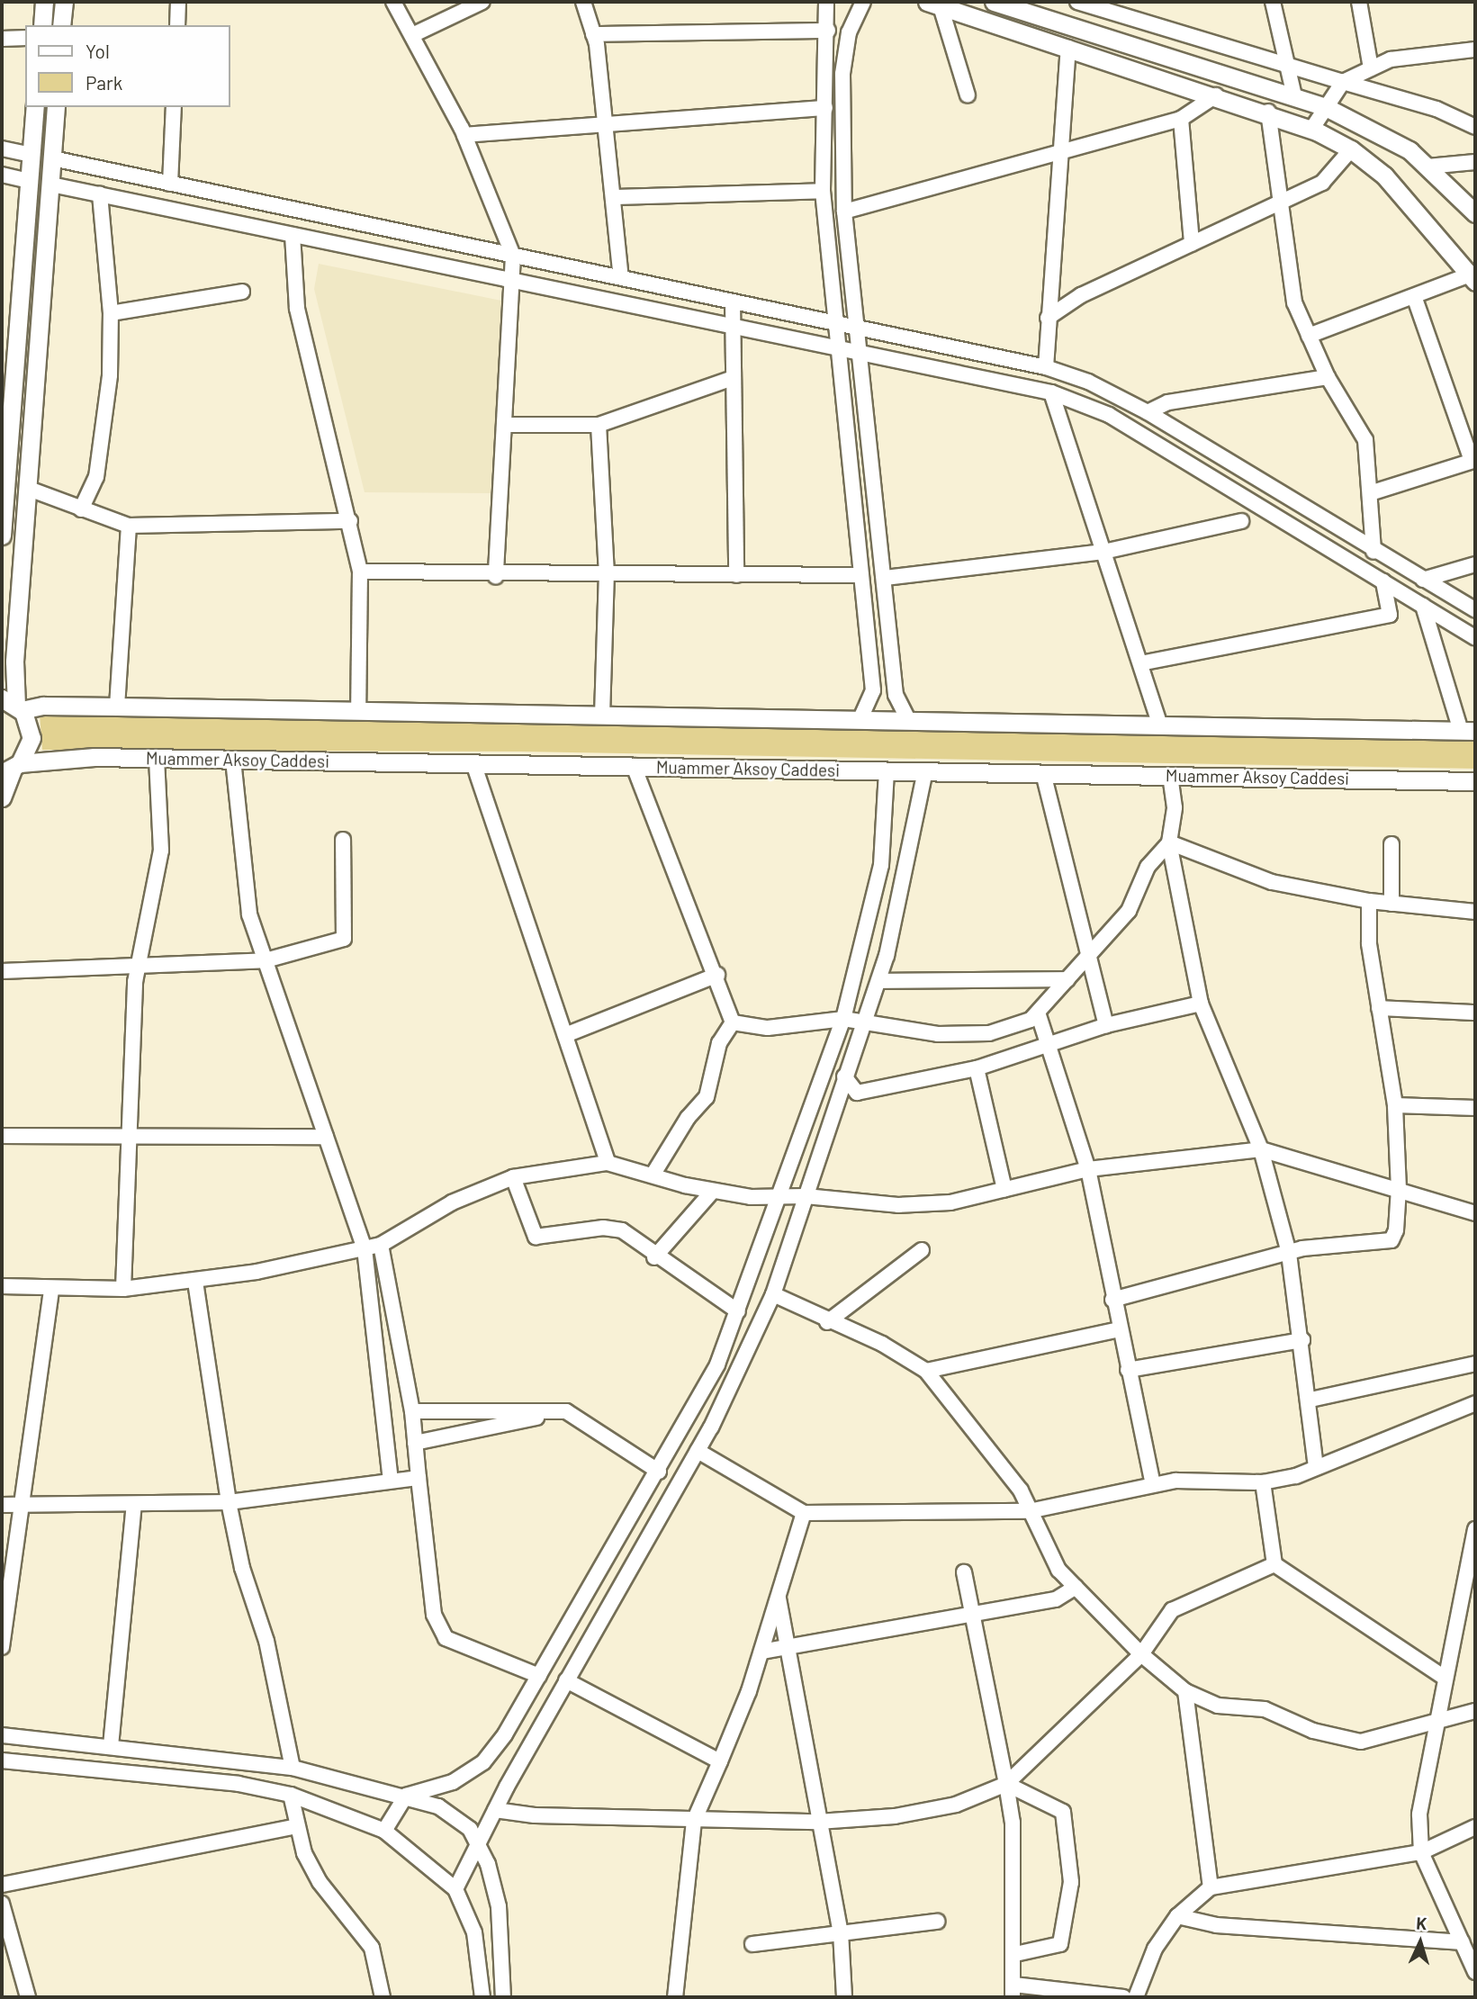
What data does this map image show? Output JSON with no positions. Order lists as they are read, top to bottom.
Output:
{
  "streets": {
    "main road": ["Muammer Aksoy Caddesi"]
  },
  "legend": ["Yol", "Park"],
  "north": "top"
}
